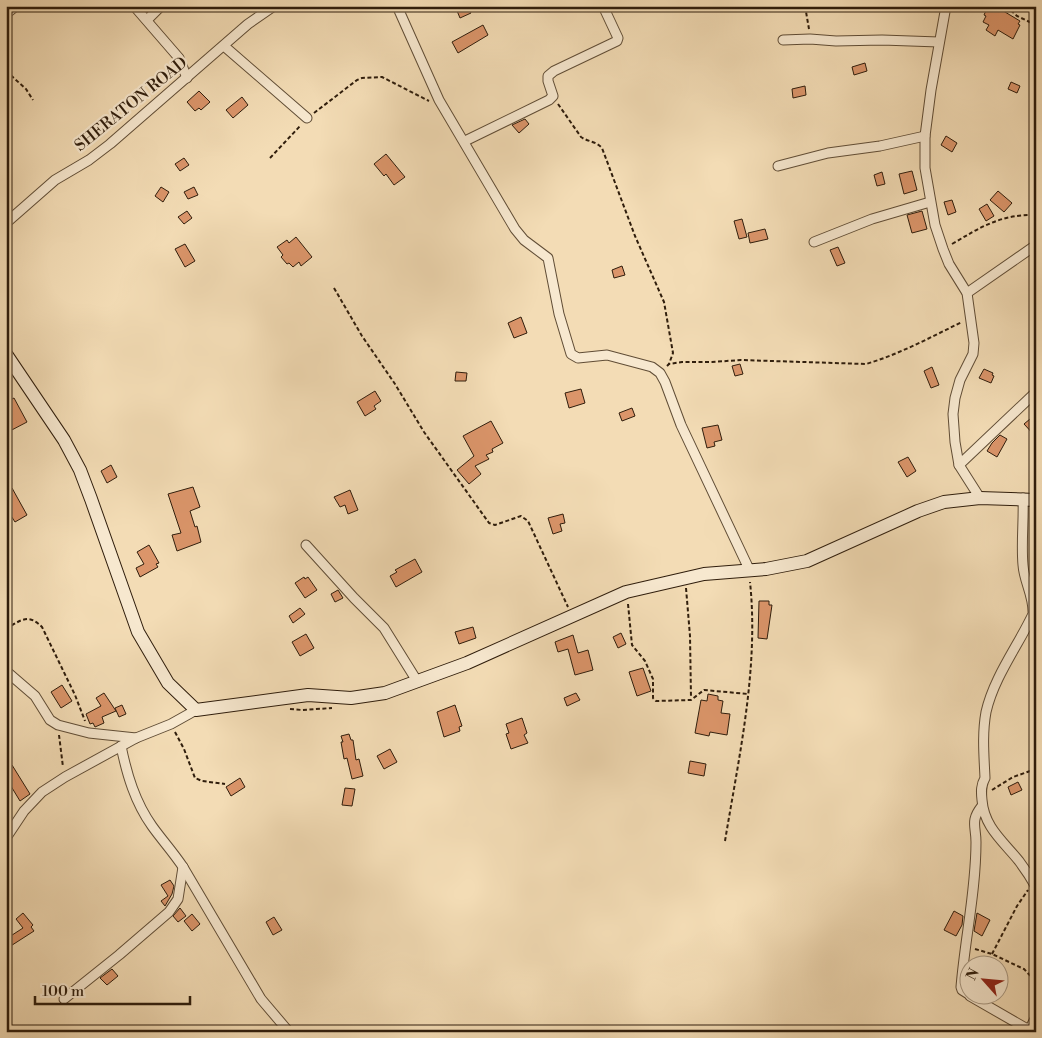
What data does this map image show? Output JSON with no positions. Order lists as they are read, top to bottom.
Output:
{
  "streets": {
    "street": ["SHERATON ROAD"]
  },
  "scale_bar": "100 m",
  "north": "top left"
}
